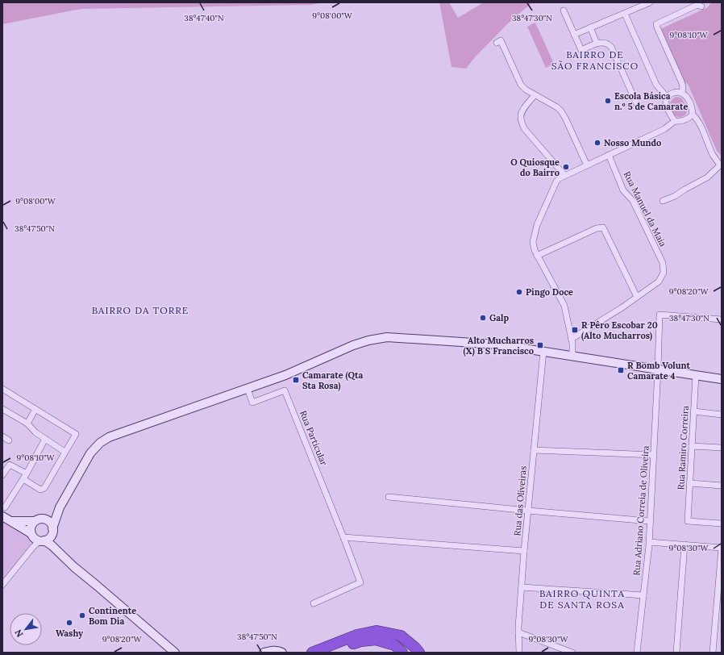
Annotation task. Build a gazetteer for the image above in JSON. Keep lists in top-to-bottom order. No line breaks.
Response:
{"streets":{"street":["Rua Manuel da Maia","Rua Particular","Rua Ramiro Correira","Rua das Oliveiras","Rua Adriano Correia de Oliveira"]},"districts":["BAIRRO DE SÃO FRANCISCO","BAIRRO DA TORRE","BAIRRO QUINTA DE SANTA ROSA"],"places":{"other":["Escola Básica n.º 5 de Camarate","Nosso Mundo","O Quiosque do Bairro","Pingo Doce","Galp","Continente Bom Dia","Washy"],"transit":["R Pêro Escobar 20 (Alto Mucharros)","Alto Mucharros (X) B S Francisco","R Bomb Volunt Camarate 4","Camarate (Qta Sta Rosa)"]},"north":"bottom left","coordinates":["9°08'00\"W","38°47'40\"N","38°47'30\"N","9°08'10\"W","38°47'50\"N","9°08'20\"W","9°08'30\"W"]}
